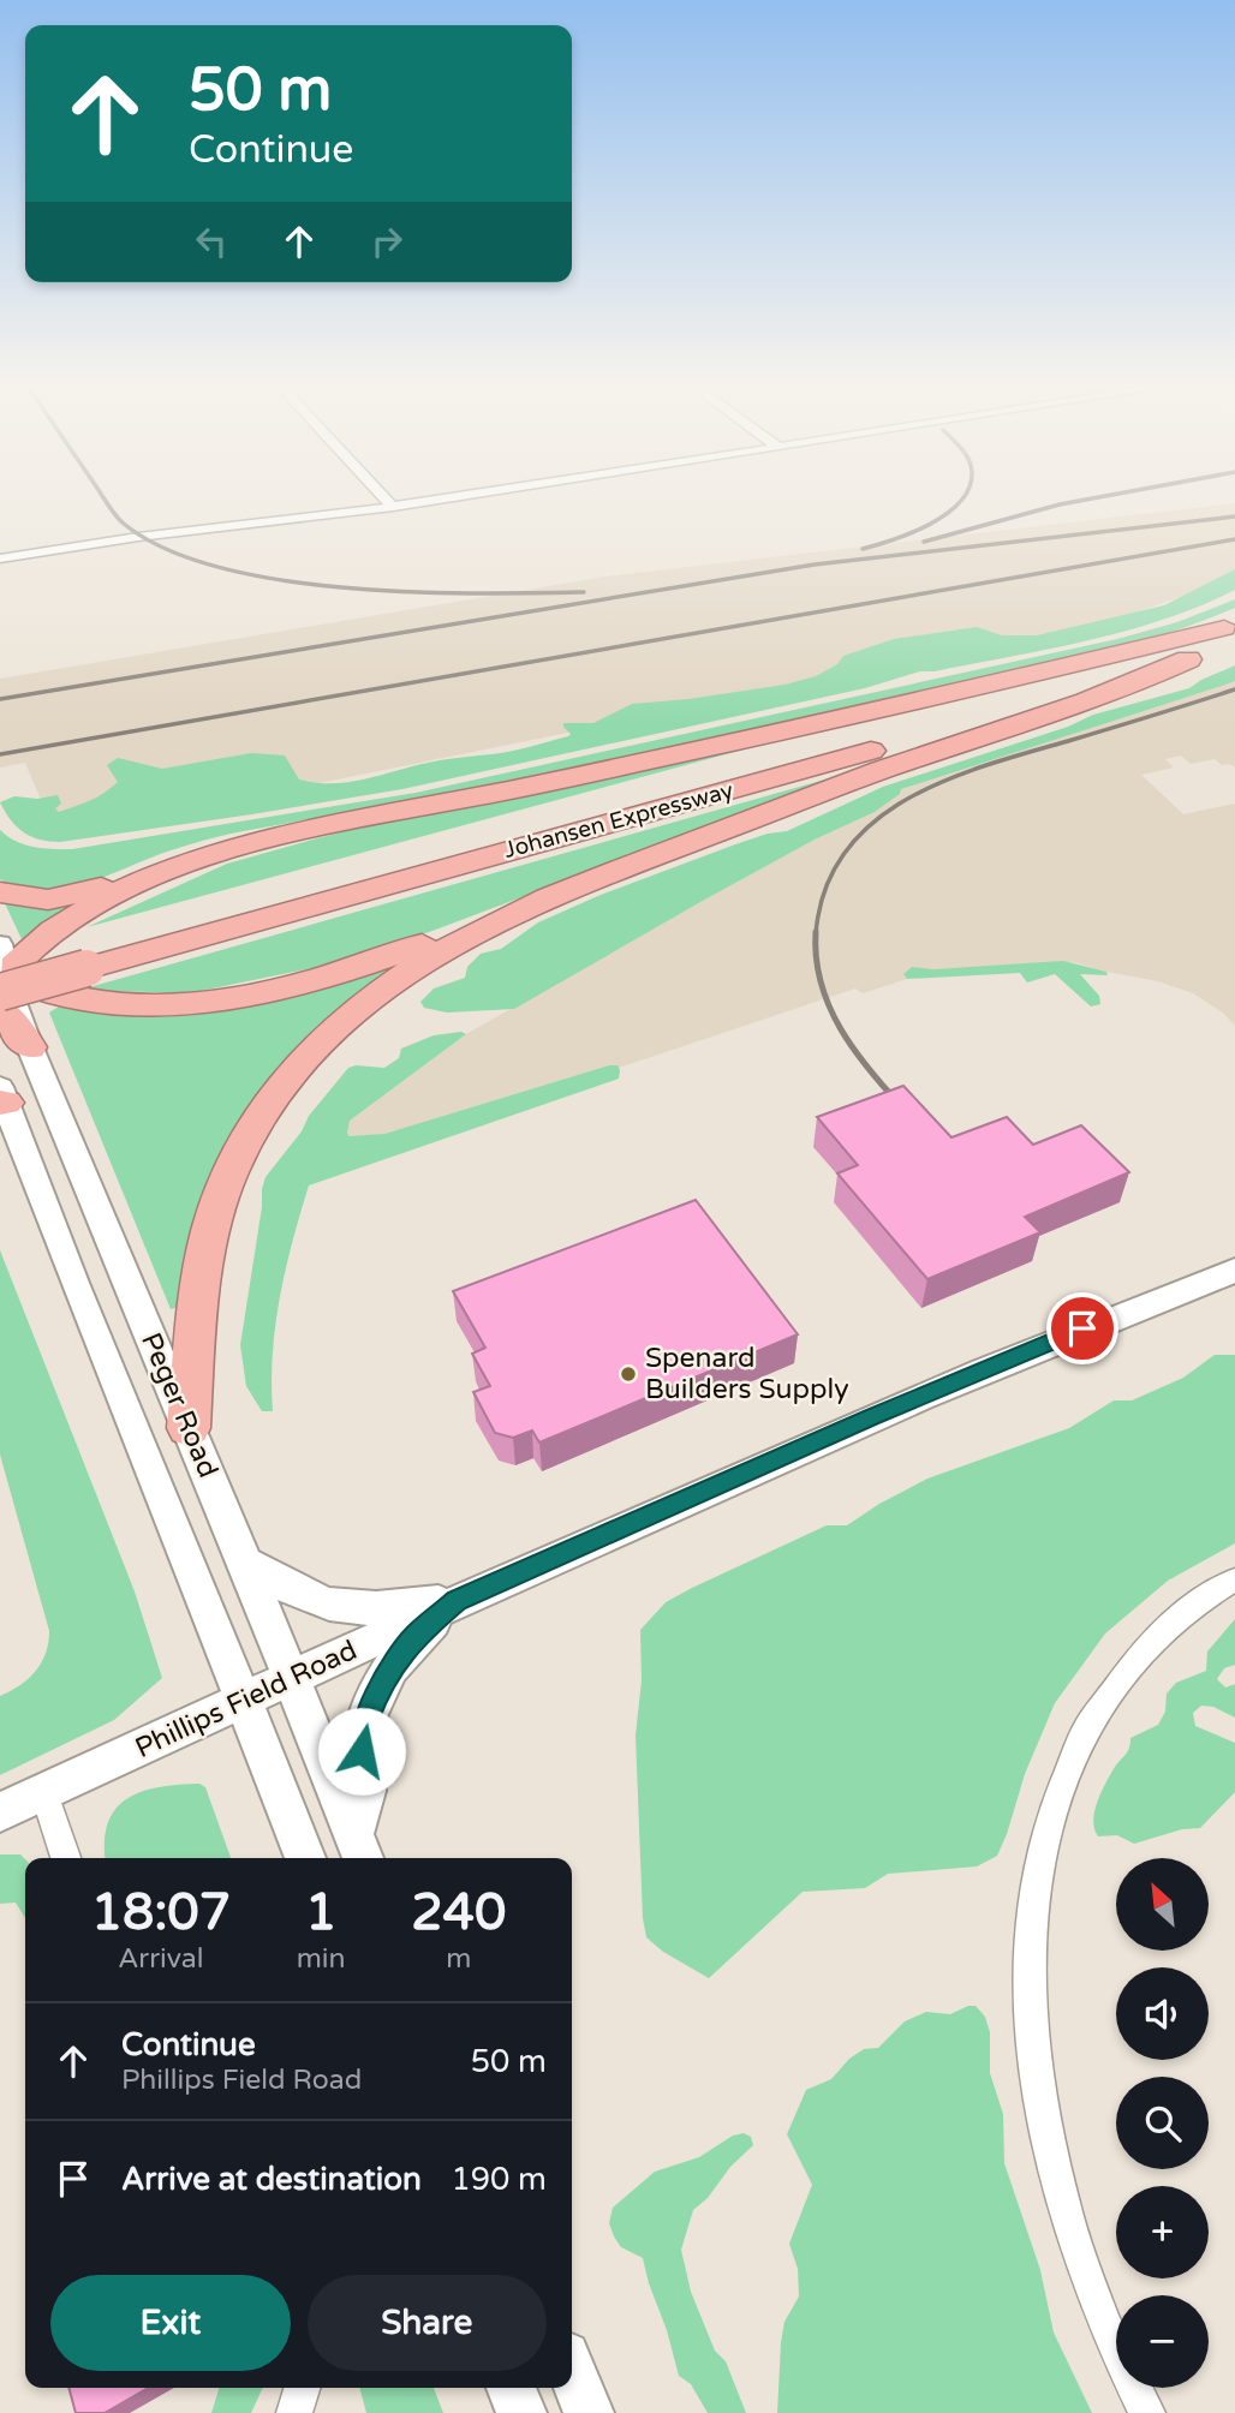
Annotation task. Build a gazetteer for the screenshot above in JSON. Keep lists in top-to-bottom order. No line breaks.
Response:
{"streets":{"highway":["Johansen Expressway"],"main road":["Peger Road","Phillips Field Road"]},"crossings":[["Peger Road","Phillips Field Road"]],"places":["Spenard Builders Supply"],"north":"top left","page":{"turn":["50 m","Continue"],"map_buttons":["+","−"],"eta":["18:07","Arrival","1","min","240","m"],"list":[{"name":"Continue","note":"Phillips Field Road","value":"50 m"},{"name":"Arrive at destination","value":"190 m"}],"buttons":["Exit","Share"]}}
